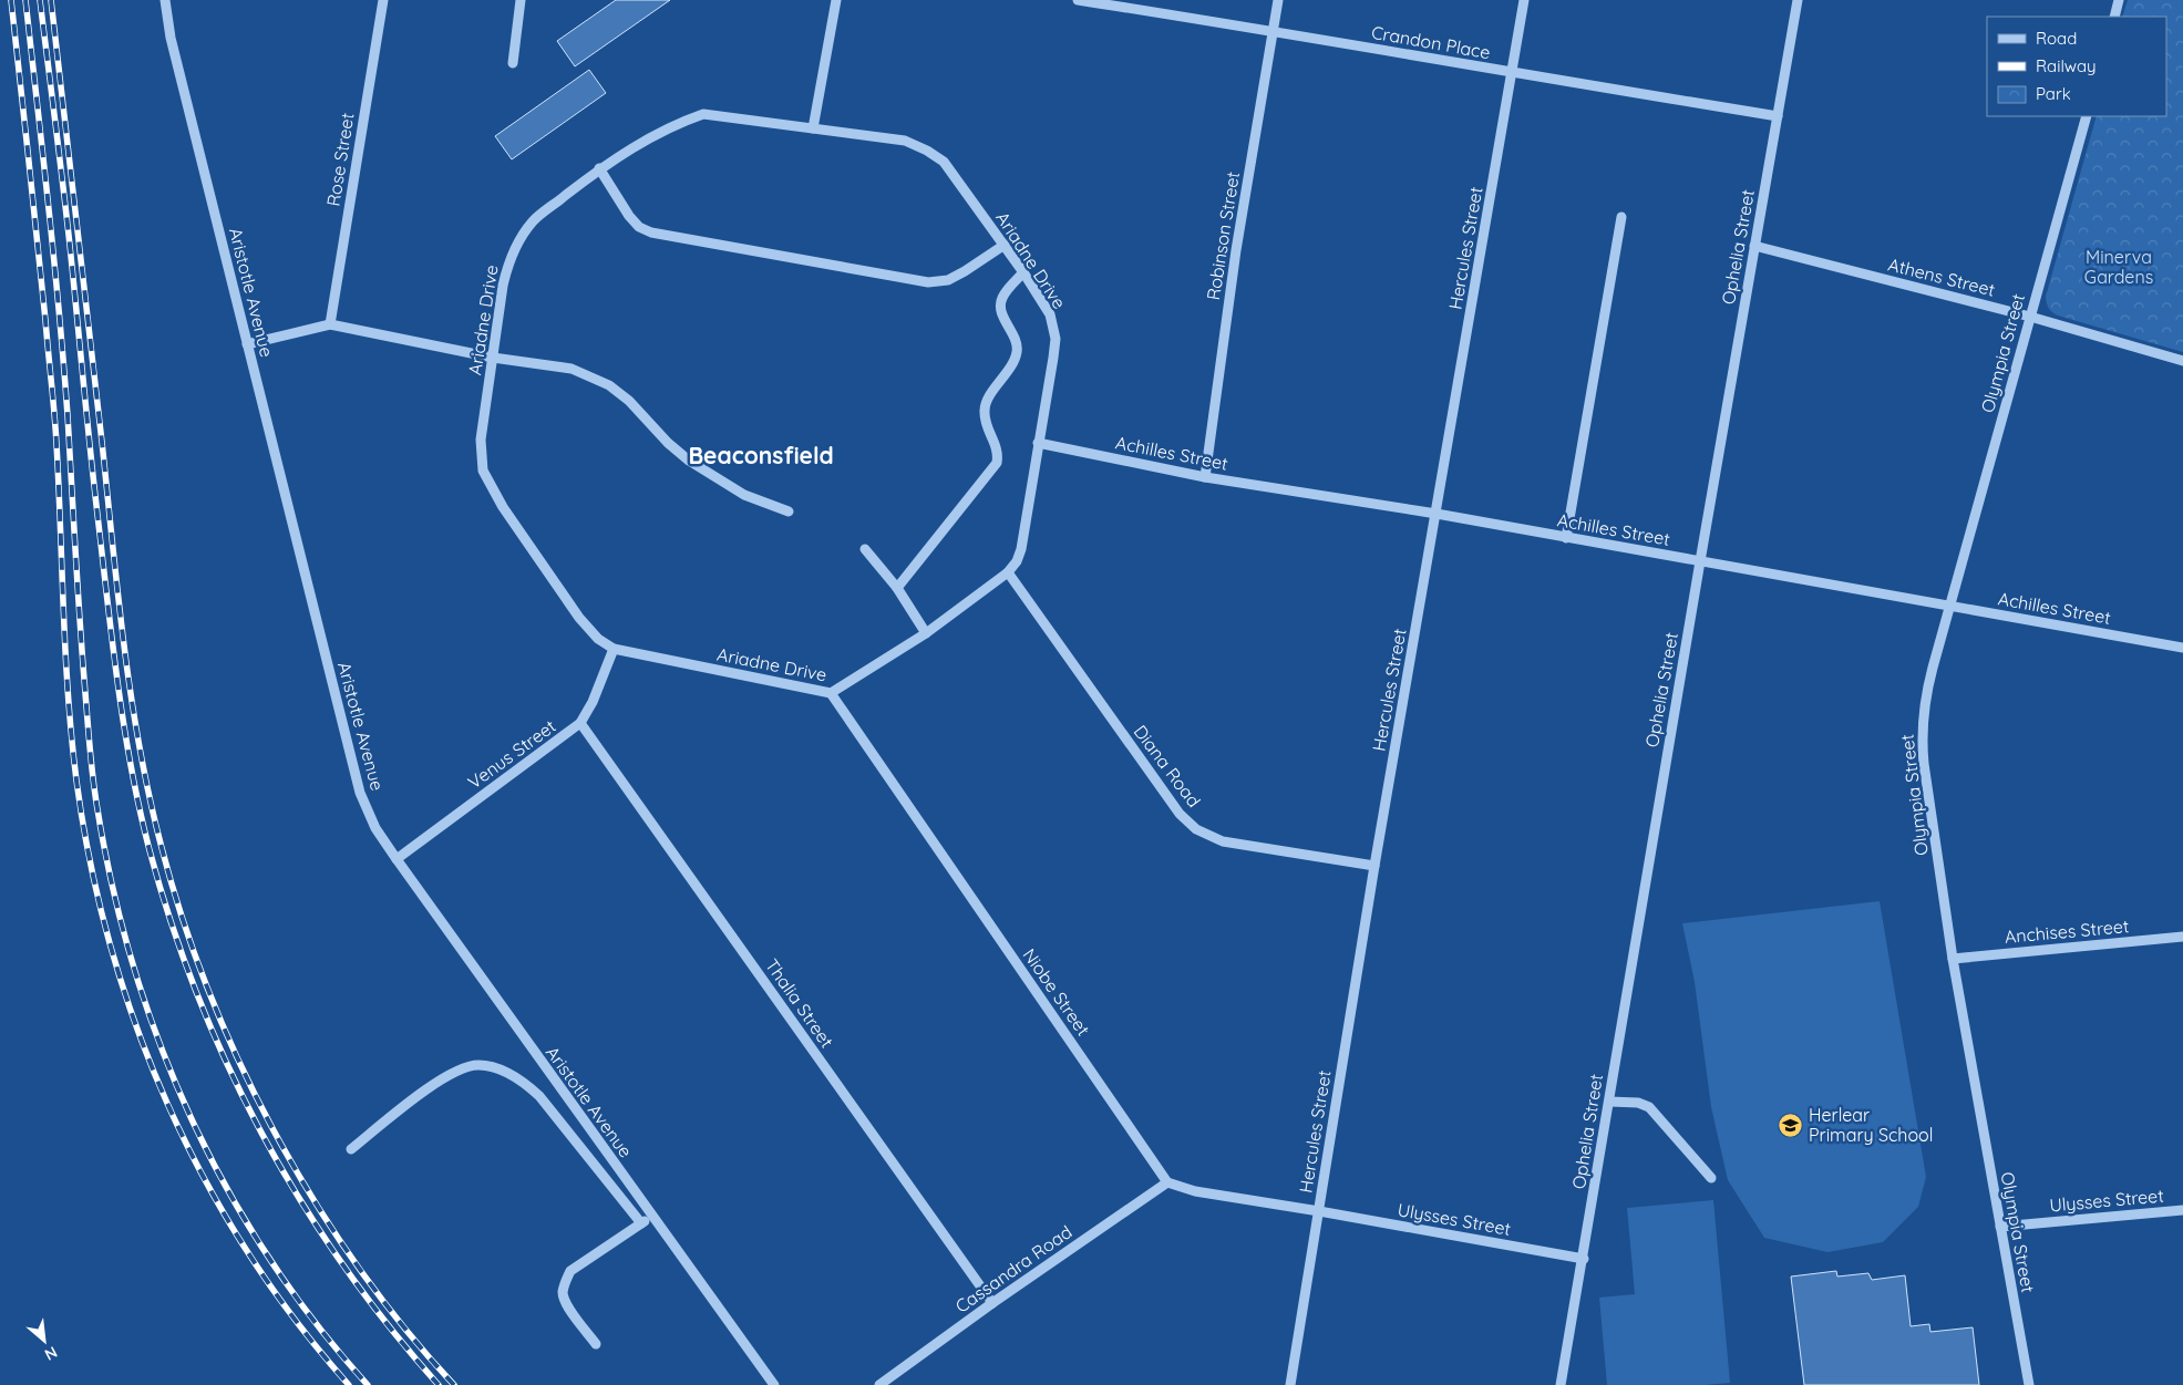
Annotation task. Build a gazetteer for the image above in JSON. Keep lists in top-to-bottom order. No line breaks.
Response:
{"streets":{"street":["Crandon Place","Rose Street","Robinson Street","Ophelia Street","Hercules Street","Ariadne Drive","Athens Street","Aristotle Avenue","Olympia Street","Achilles Street","Venus Street","Diana Road","Anchises Street","Niobe Street","Thalia Street","Ulysses Street","Cassandra Road"]},"crossings":[["Crandon Place","Robinson Street"],["Crandon Place","Ophelia Street"],["Crandon Place","Hercules Street"],["Robinson Street","Achilles Street"],["Ophelia Street","Athens Street"],["Ophelia Street","Achilles Street"],["Ophelia Street","Ulysses Street"],["Hercules Street","Achilles Street"],["Hercules Street","Diana Road"],["Hercules Street","Ulysses Street"],["Ariadne Drive","Achilles Street"],["Ariadne Drive","Venus Street"],["Ariadne Drive","Diana Road"],["Ariadne Drive","Niobe Street"],["Athens Street","Olympia Street"],["Aristotle Avenue","Venus Street"],["Olympia Street","Achilles Street"],["Olympia Street","Anchises Street"],["Olympia Street","Ulysses Street"],["Venus Street","Thalia Street"],["Niobe Street","Cassandra Road"],["Thalia Street","Cassandra Road"]],"districts":["Beaconsfield"],"parks":["Minerva Gardens"],"places":{"school or university":["Herlear Primary School"]},"legend":["Road","Railway","Park"],"north":"bottom right"}
